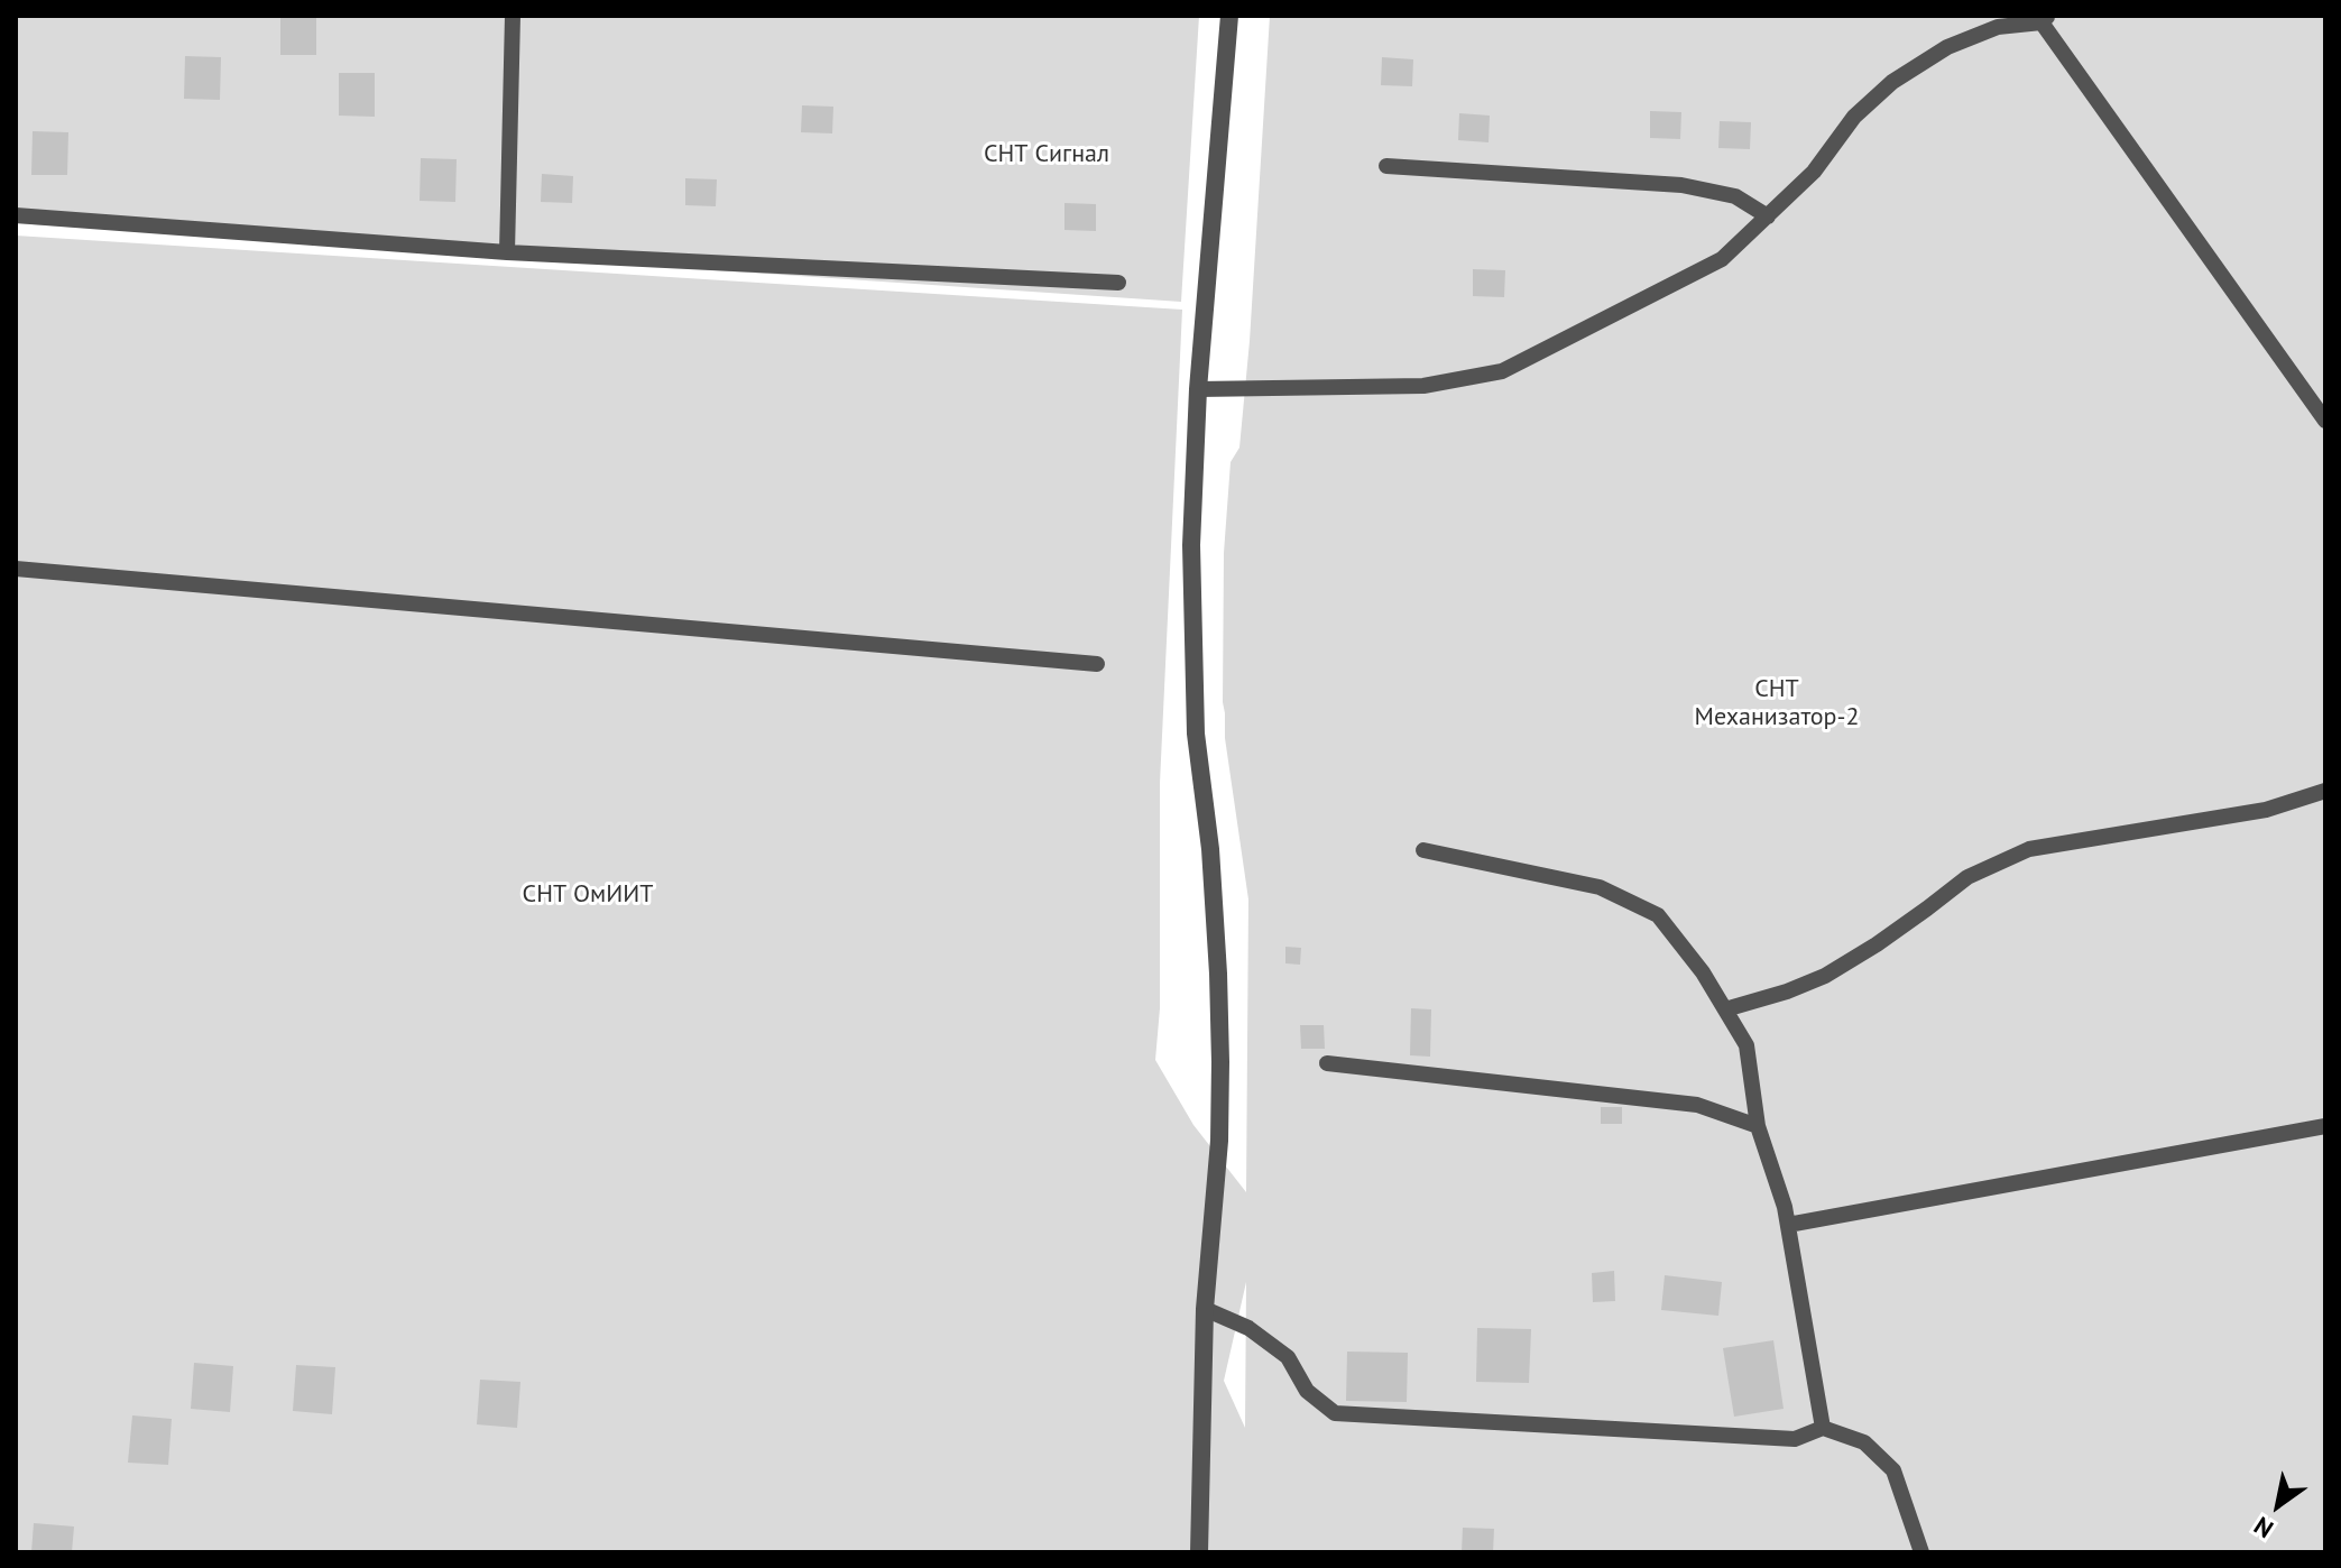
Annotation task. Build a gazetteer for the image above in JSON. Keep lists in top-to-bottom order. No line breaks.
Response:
{"parks":["СНТ Сигнал","СНТ Механизатор-2","СНТ ОмИИТ"],"north":"bottom left"}
